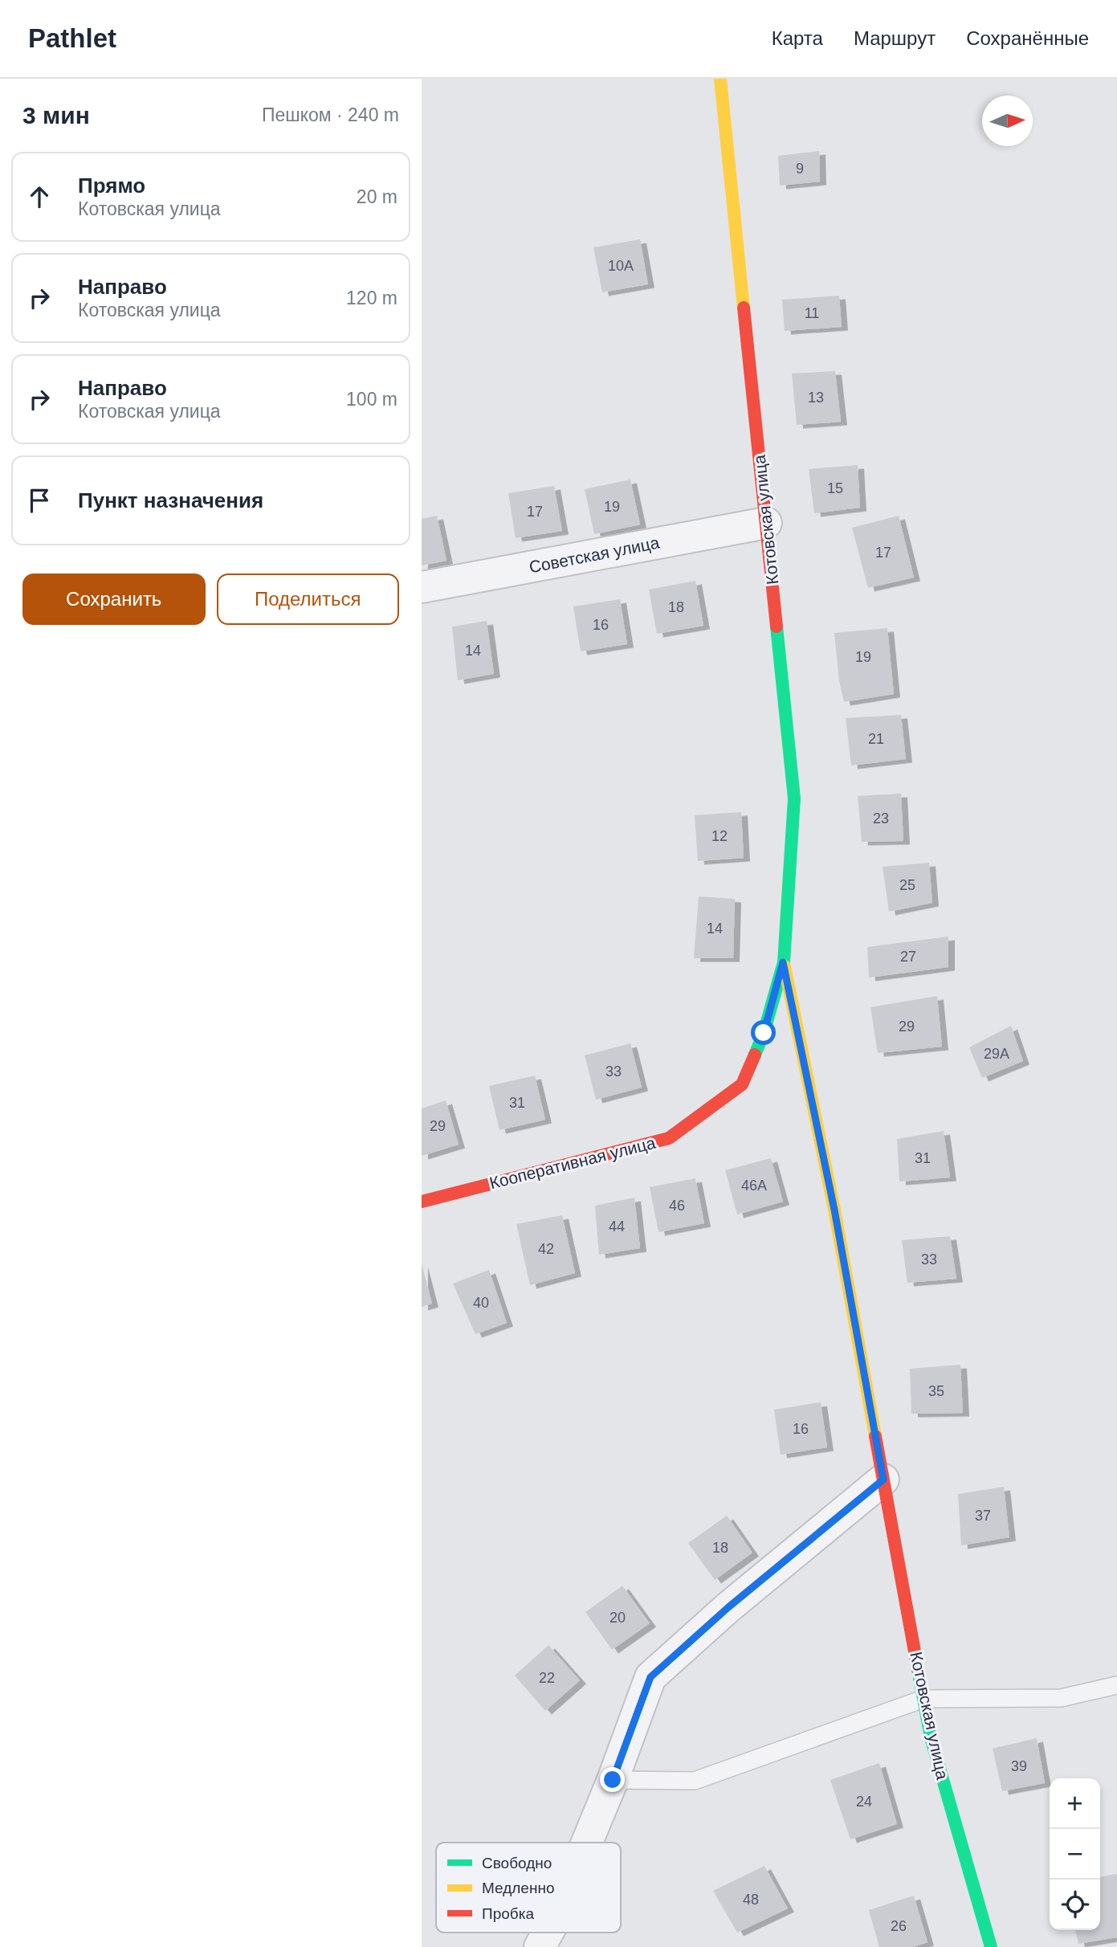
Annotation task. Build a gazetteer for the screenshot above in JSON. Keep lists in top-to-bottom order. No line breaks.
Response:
{"streets":{"street":["Котовская улица","Советская улица","Кооперативная улица"]},"crossings":[["Котовская улица","Советская улица"],["Котовская улица","Кооперативная улица"]],"house_numbers":["9","10А","11","13","15","19","17","17","18","16","14","19","21","23","12","25","14","27","29","29А","33","31","29","31","46А","46","44","42","33","40","35","16","37","18","20","22","39","24","48","26"],"legend":["Свободно","Медленно","Пробка"],"north":"right","page":{"header":"Pathlet","nav":["Карта","Маршрут","Сохранённые"],"heading":["3 мин","Пешком · 240 m"],"list":[["Прямо","Котовская улица","20 m"],["Направо","Котовская улица","120 m"],["Направо","Котовская улица","100 m"],"Пункт назначения"],"buttons":["Сохранить","Поделиться"],"map_buttons":["+","−"]}}
